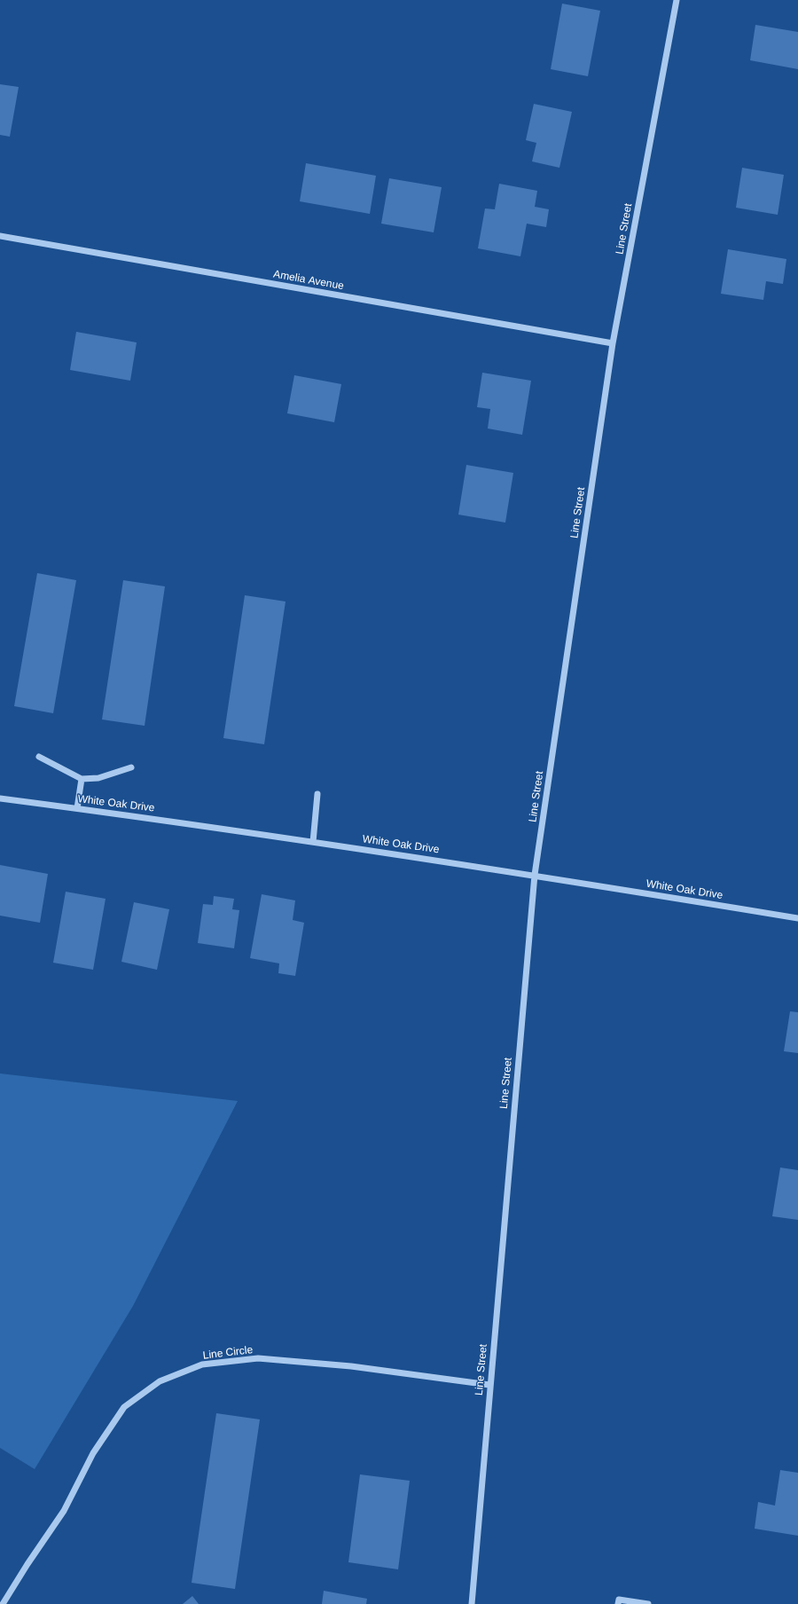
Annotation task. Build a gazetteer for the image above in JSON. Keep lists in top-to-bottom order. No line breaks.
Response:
{"streets":{"street":["Line Street","Amelia Avenue","White Oak Drive","Line Circle"]},"crossings":[["Line Street","Amelia Avenue"],["Line Street","White Oak Drive"],["Line Street","Line Circle"]]}
